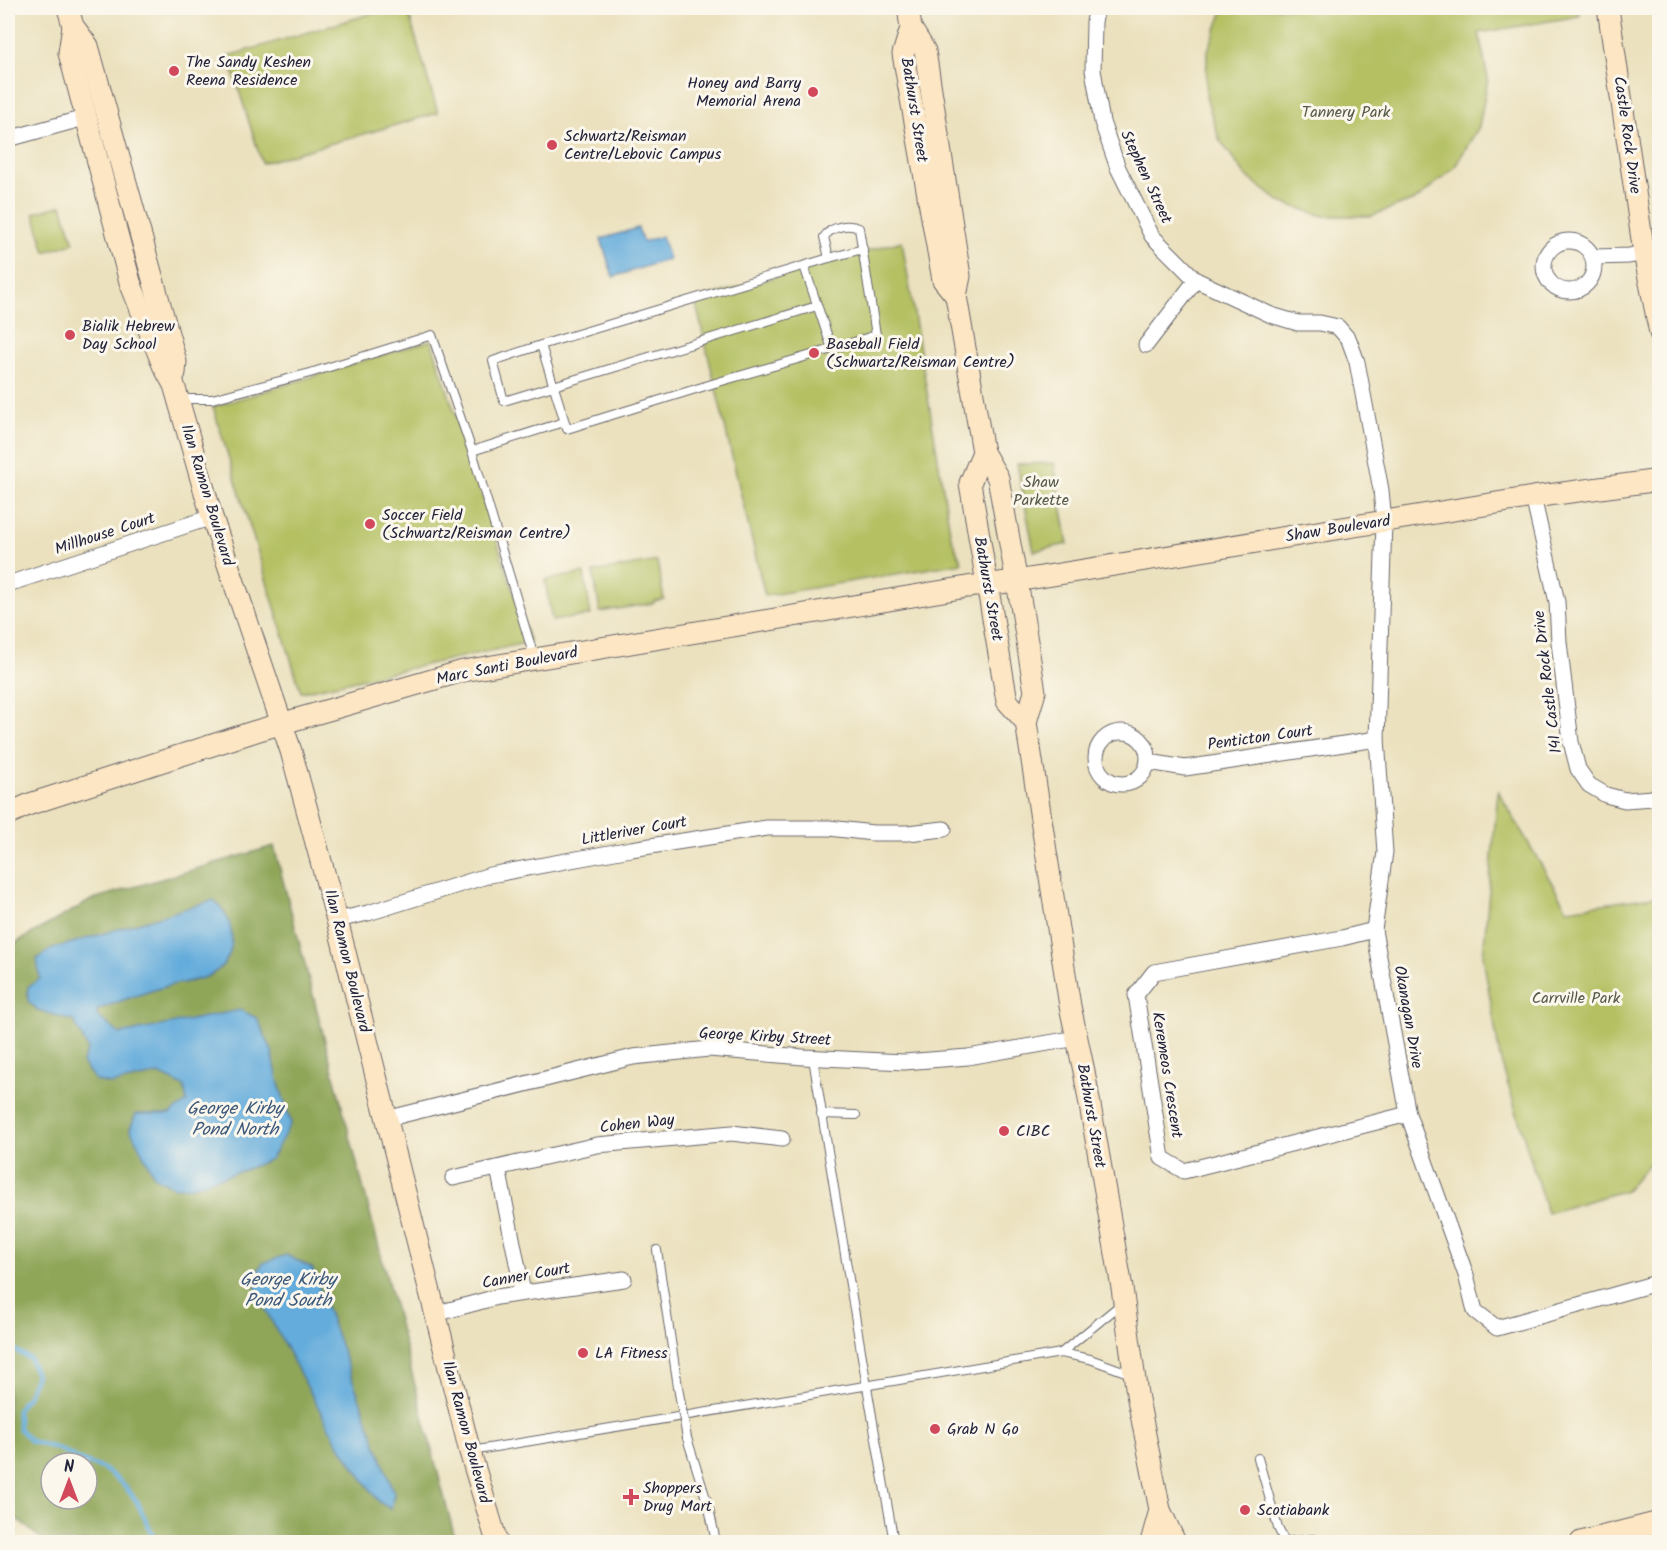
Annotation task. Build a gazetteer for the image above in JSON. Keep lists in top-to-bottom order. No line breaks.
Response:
{"streets":{"street":["Bathurst Street","Castle Rock Drive","Stephen Street","Ilan Ramon Boulevard","Shaw Boulevard","Millhouse Court","Marc Santi Boulevard","141 Castle Rock Drive","Penticton Court","Littleriver Court","Okanagan Drive","George Kirby Street","Keremeos Crescent","Cohen Way","Canner Court"]},"crossings":[["Bathurst Street","Shaw Boulevard"],["Bathurst Street","Marc Santi Boulevard"],["Bathurst Street","George Kirby Street"],["Stephen Street","Shaw Boulevard"],["Stephen Street","Okanagan Drive"],["Ilan Ramon Boulevard","Millhouse Court"],["Ilan Ramon Boulevard","Marc Santi Boulevard"],["Ilan Ramon Boulevard","Littleriver Court"],["Ilan Ramon Boulevard","George Kirby Street"],["Ilan Ramon Boulevard","Canner Court"],["Shaw Boulevard","Marc Santi Boulevard"],["Shaw Boulevard","141 Castle Rock Drive"],["Shaw Boulevard","Okanagan Drive"],["Penticton Court","Okanagan Drive"],["Okanagan Drive","Keremeos Crescent"]],"water":["George Kirby Pond North","George Kirby Pond South"],"parks":["Tannery Park","Shaw Parkette","Carrville Park"],"places":{"other":["The Sandy Keshen Reena Residence","Honey and Barry Memorial Arena","Schwartz/Reisman Centre/Lebovic Campus","Bialik Hebrew Day School","Baseball Field (Schwartz/Reisman Centre)","Soccer Field (Schwartz/Reisman Centre)","CIBC","LA Fitness","Grab N Go","Scotiabank"],"health":["Shoppers Drug Mart"]},"north":"top"}
